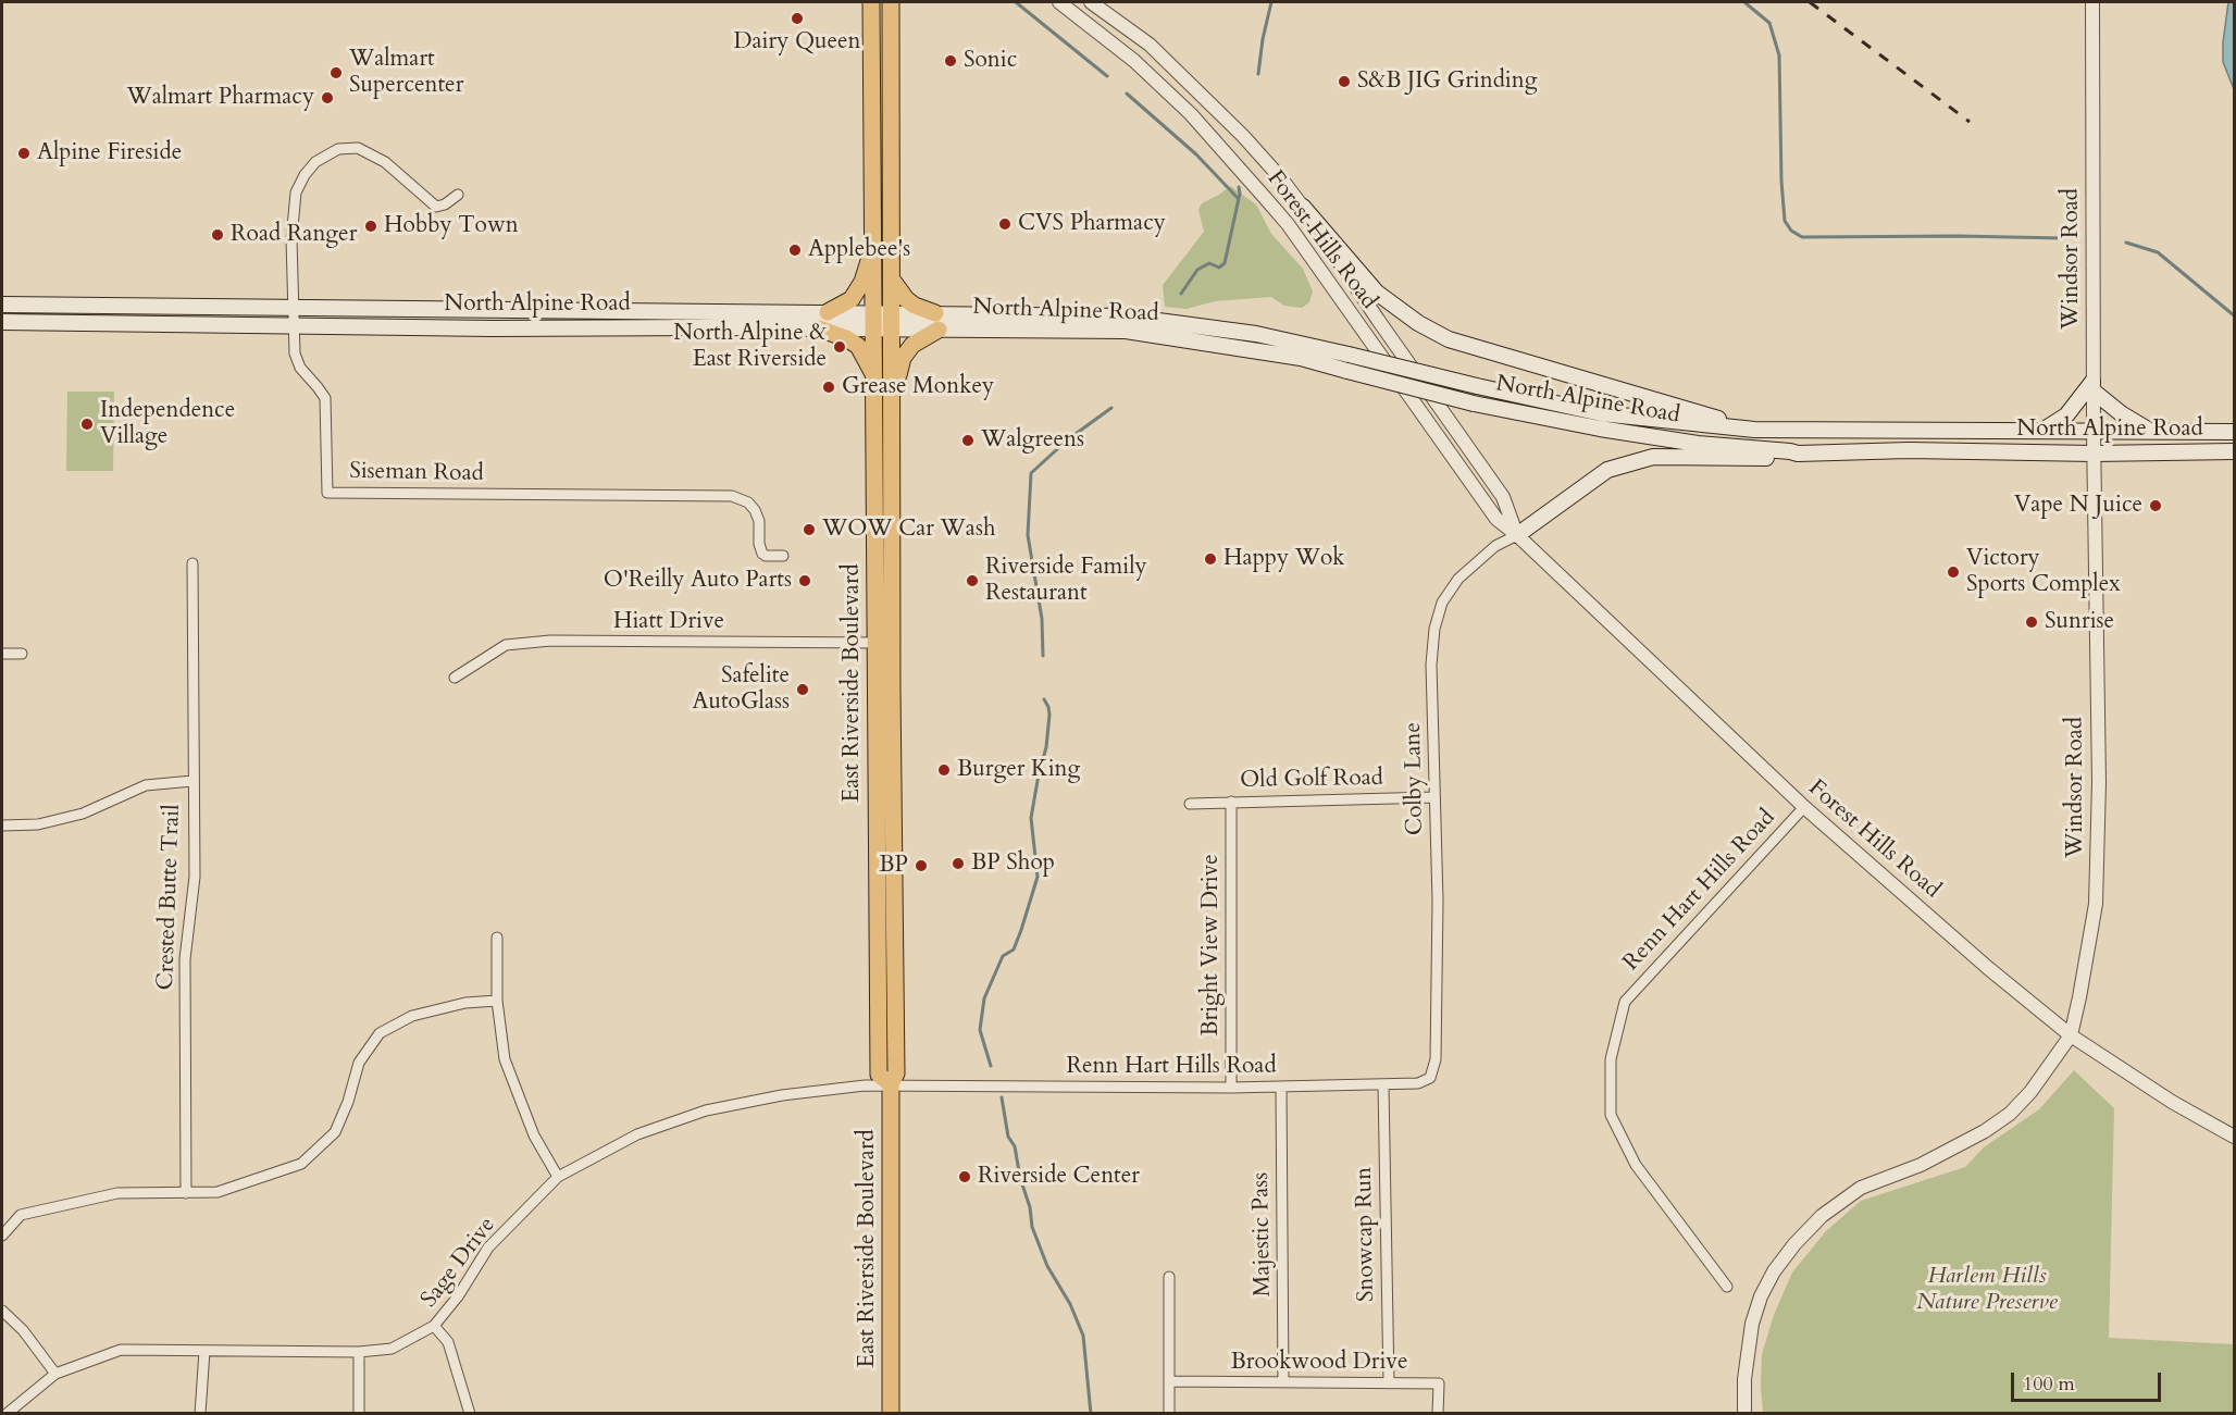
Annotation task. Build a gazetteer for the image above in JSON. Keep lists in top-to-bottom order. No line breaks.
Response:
{"streets":{"main road":["North Alpine Road","East Riverside Boulevard"],"street":["Forest Hills Road","Windsor Road","Siseman Road","Hiatt Drive","Colby Lane","Old Golf Road","Renn Hart Hills Road","Crested Butte Trail","Bright View Drive","Majestic Pass","Snowcap Run","Sage Drive","Brookwood Drive"]},"crossings":[["Forest Hills Road","Windsor Road"],["Forest Hills Road","Colby Lane"],["Forest Hills Road","Renn Hart Hills Road"],["Windsor Road","North Alpine Road"],["North Alpine Road","Siseman Road"],["North Alpine Road","East Riverside Boulevard"],["Hiatt Drive","East Riverside Boulevard"],["East Riverside Boulevard","Renn Hart Hills Road"],["East Riverside Boulevard","Sage Drive"],["Colby Lane","Old Golf Road"],["Colby Lane","Renn Hart Hills Road"],["Old Golf Road","Bright View Drive"],["Renn Hart Hills Road","Bright View Drive"],["Renn Hart Hills Road","Majestic Pass"],["Renn Hart Hills Road","Snowcap Run"],["Renn Hart Hills Road","Sage Drive"],["Majestic Pass","Brookwood Drive"],["Snowcap Run","Brookwood Drive"]],"parks":["Harlem Hills Nature Preserve"],"places":["Dairy Queen","Sonic","Walmart Supercenter","S&B JIG Grinding","Walmart Pharmacy","Alpine Fireside","CVS Pharmacy","Hobby Town","Road Ranger","Applebee's","North Alpine & East Riverside","Grease Monkey","Independence Village","Walgreens","Vape N Juice","WOW Car Wash","Happy Wok","Victory Sports Complex","O'Reilly Auto Parts","Riverside Family Restaurant","Sunrise","Safelite AutoGlass","Burger King","BP Shop","BP","Riverside Center"],"scale_bar":"100 m"}
